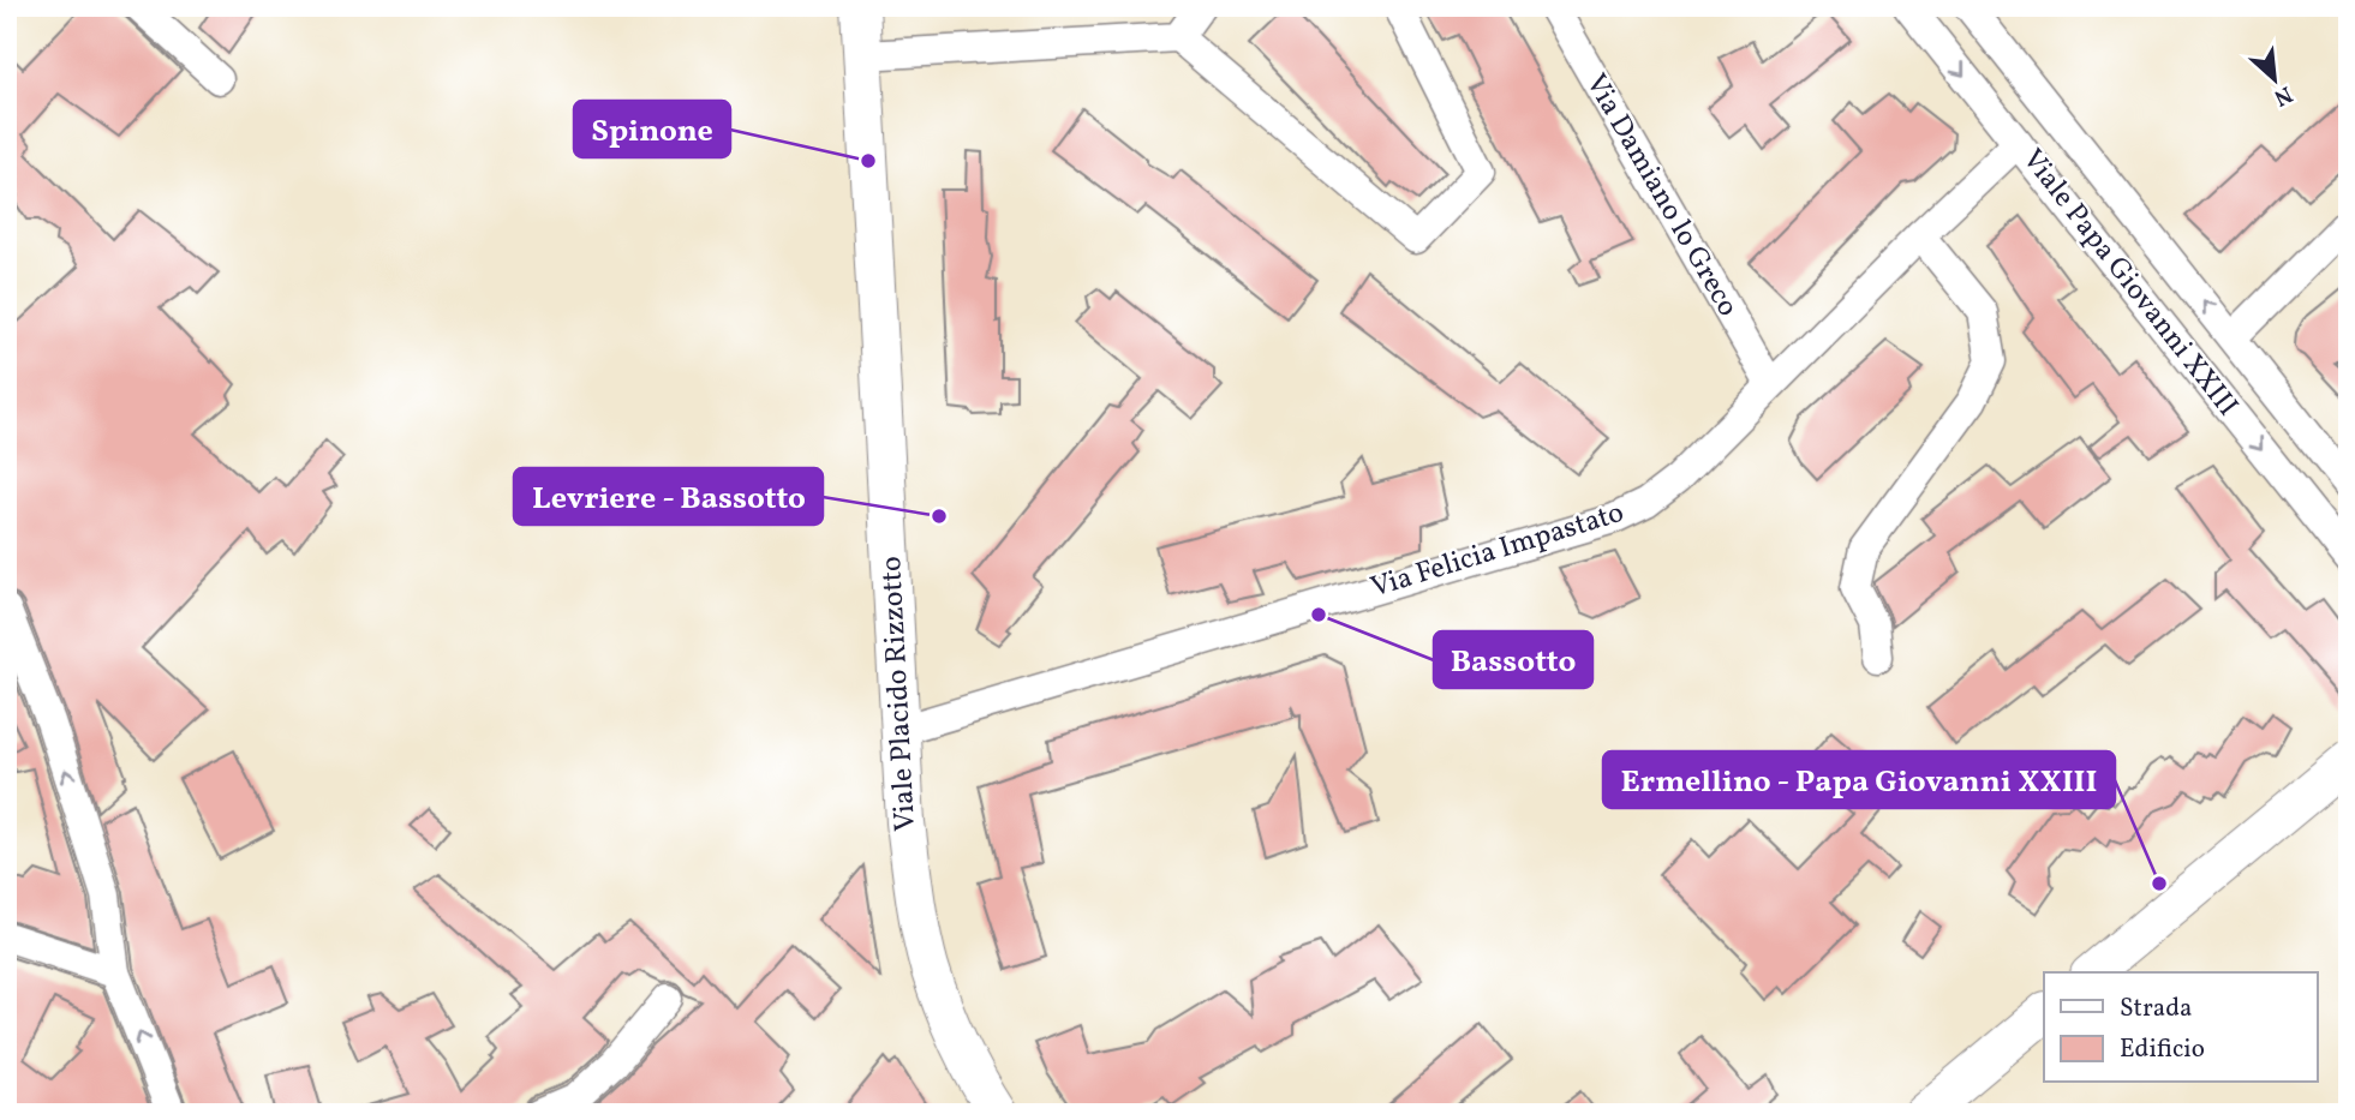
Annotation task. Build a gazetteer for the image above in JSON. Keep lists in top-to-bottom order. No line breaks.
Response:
{"streets":{"street":["Via Damiano lo Greco","Viale Papa Giovanni XXIII","Via Felicia Impastato","Viale Placido Rizzotto"]},"crossings":[["Via Damiano lo Greco","Via Felicia Impastato"],["Viale Papa Giovanni XXIII","Via Felicia Impastato"],["Via Felicia Impastato","Viale Placido Rizzotto"]],"places":["Spinone","Levriere - Bassotto","Bassotto","Ermellino - Papa Giovanni XXIII"],"legend":["Strada","Edificio"],"north":"bottom right"}
